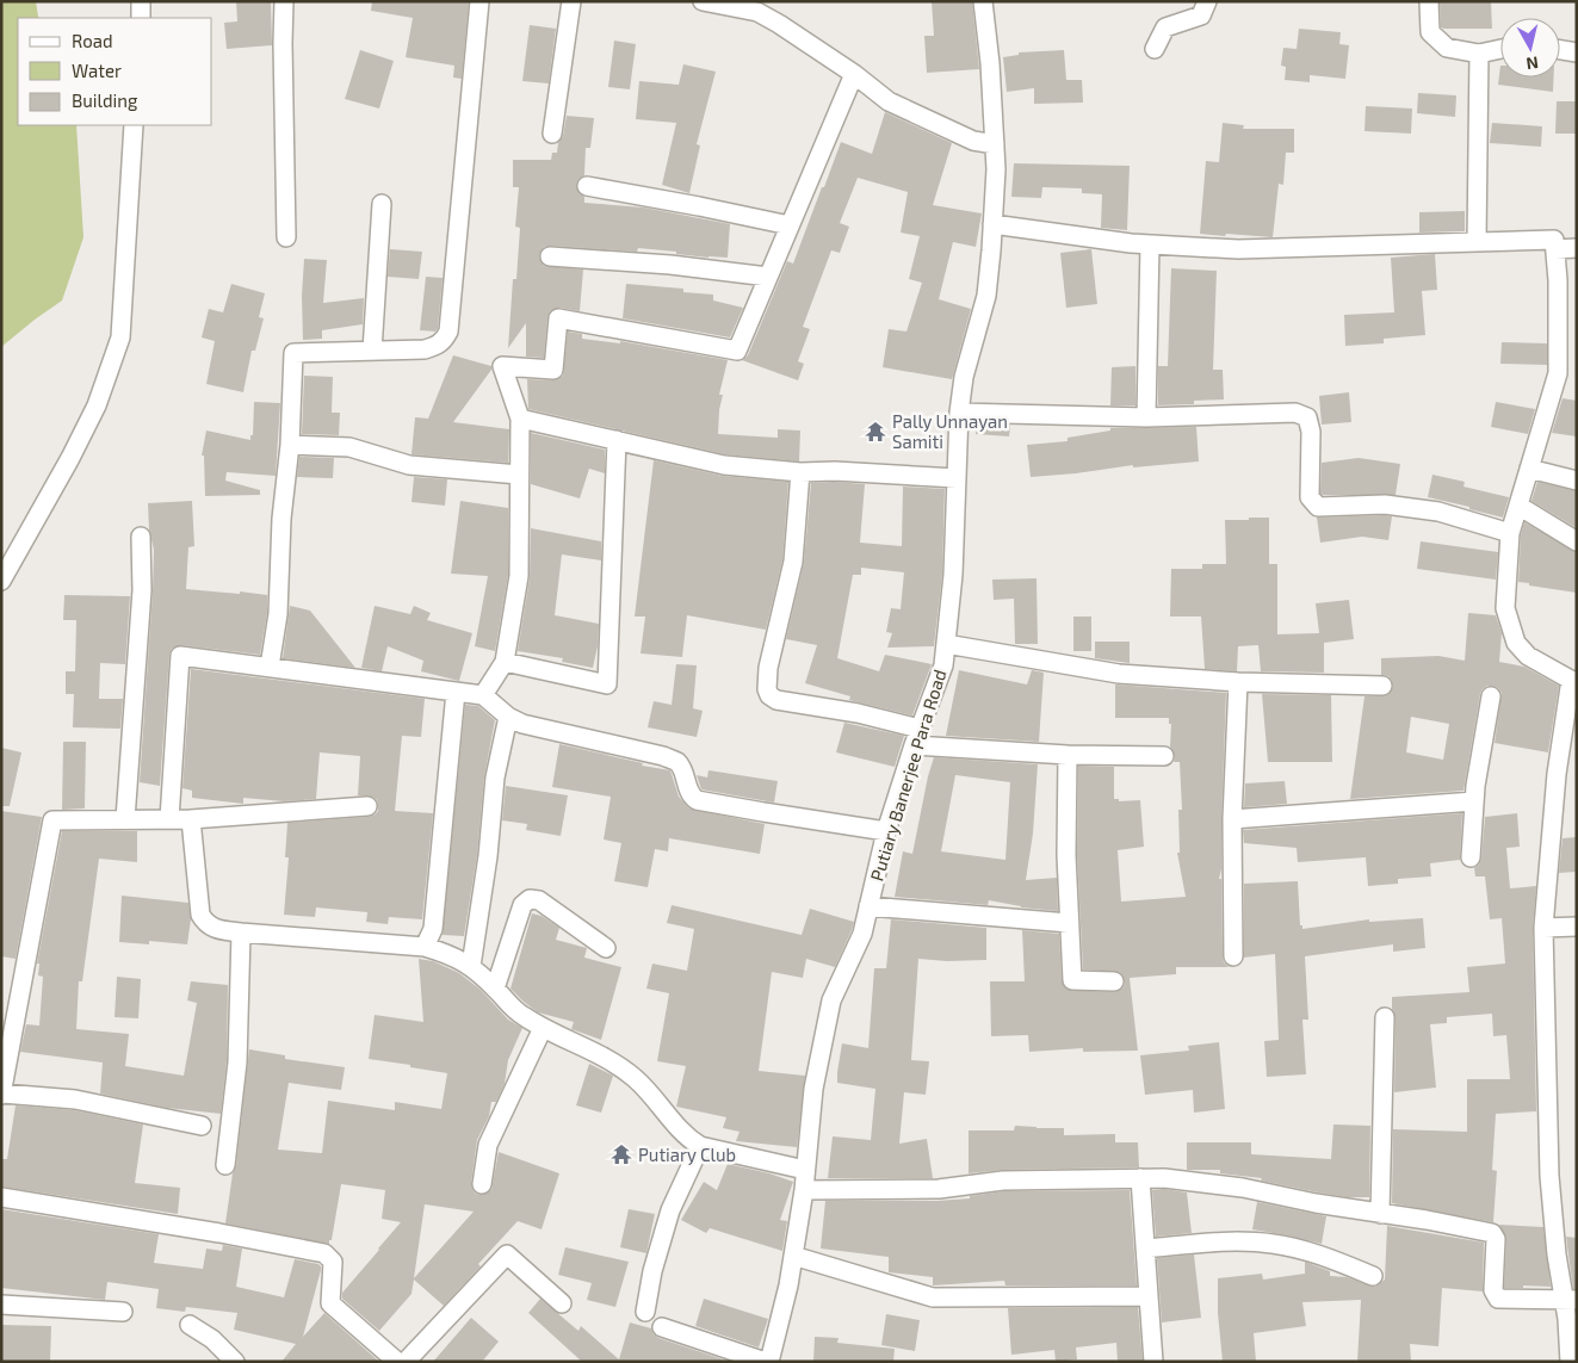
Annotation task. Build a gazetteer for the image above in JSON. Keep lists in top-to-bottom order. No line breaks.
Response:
{"streets":{"street":["Putiary Banerjee Para Road"]},"places":{"temple":["Pally Unnayan Samiti","Putiary Club"]},"legend":["Road","Water","Building"],"north":"bottom"}
